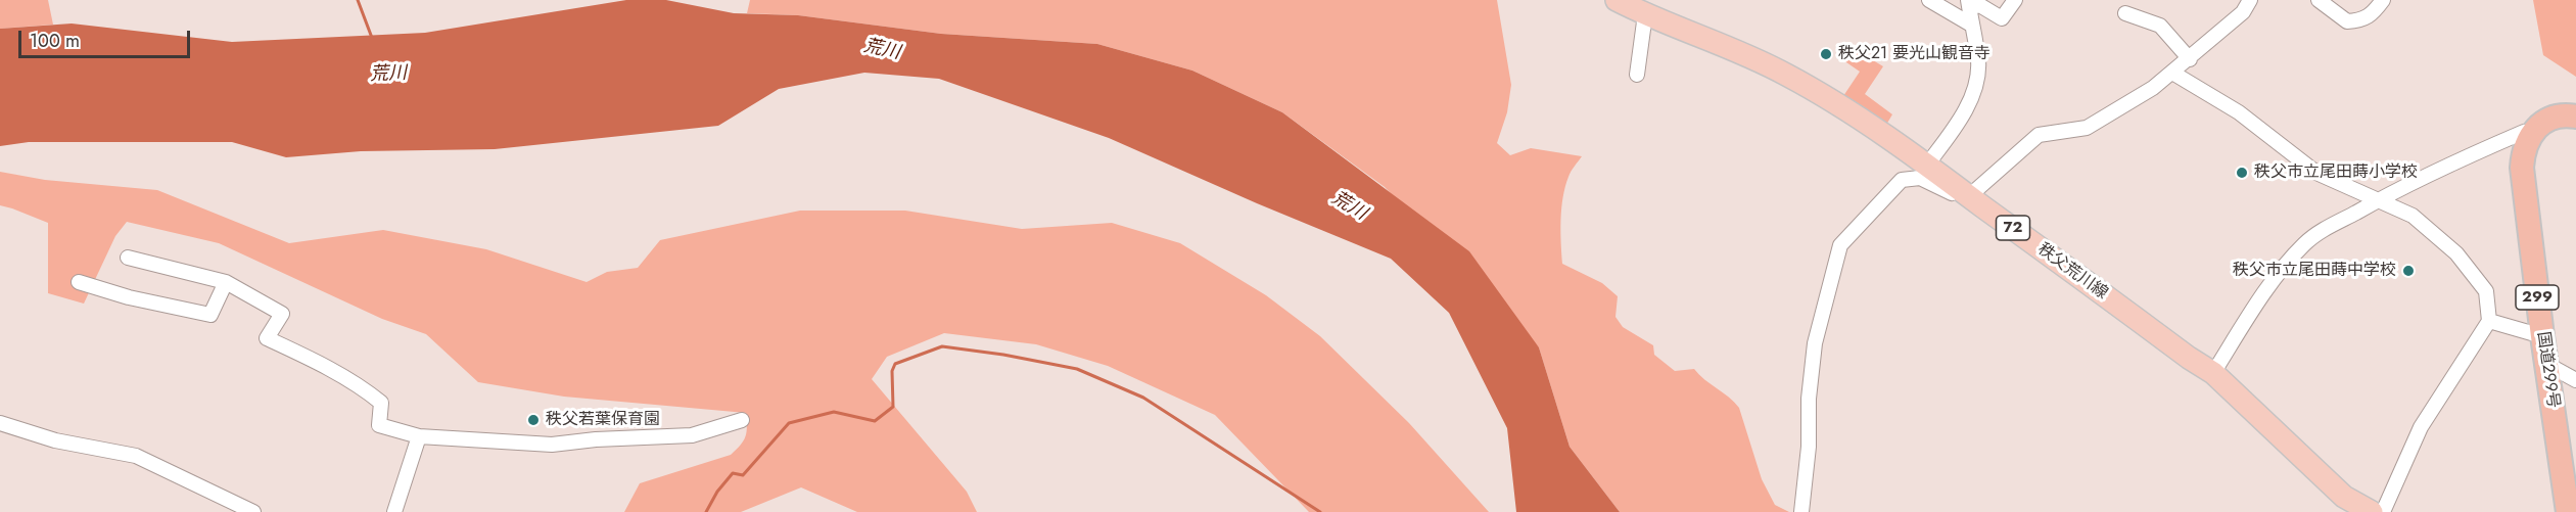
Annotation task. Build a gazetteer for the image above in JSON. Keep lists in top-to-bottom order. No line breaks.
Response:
{"streets":{"highway":["299","国道299号"],"main road":["72","秩父荒川線"]},"water":["荒川"],"places":["秩父21 要光山観音寺","秩父市立尾田蒔小学校","秩父市立尾田蒔中学校","秩父若葉保育園"],"scale_bar":"100 m"}
